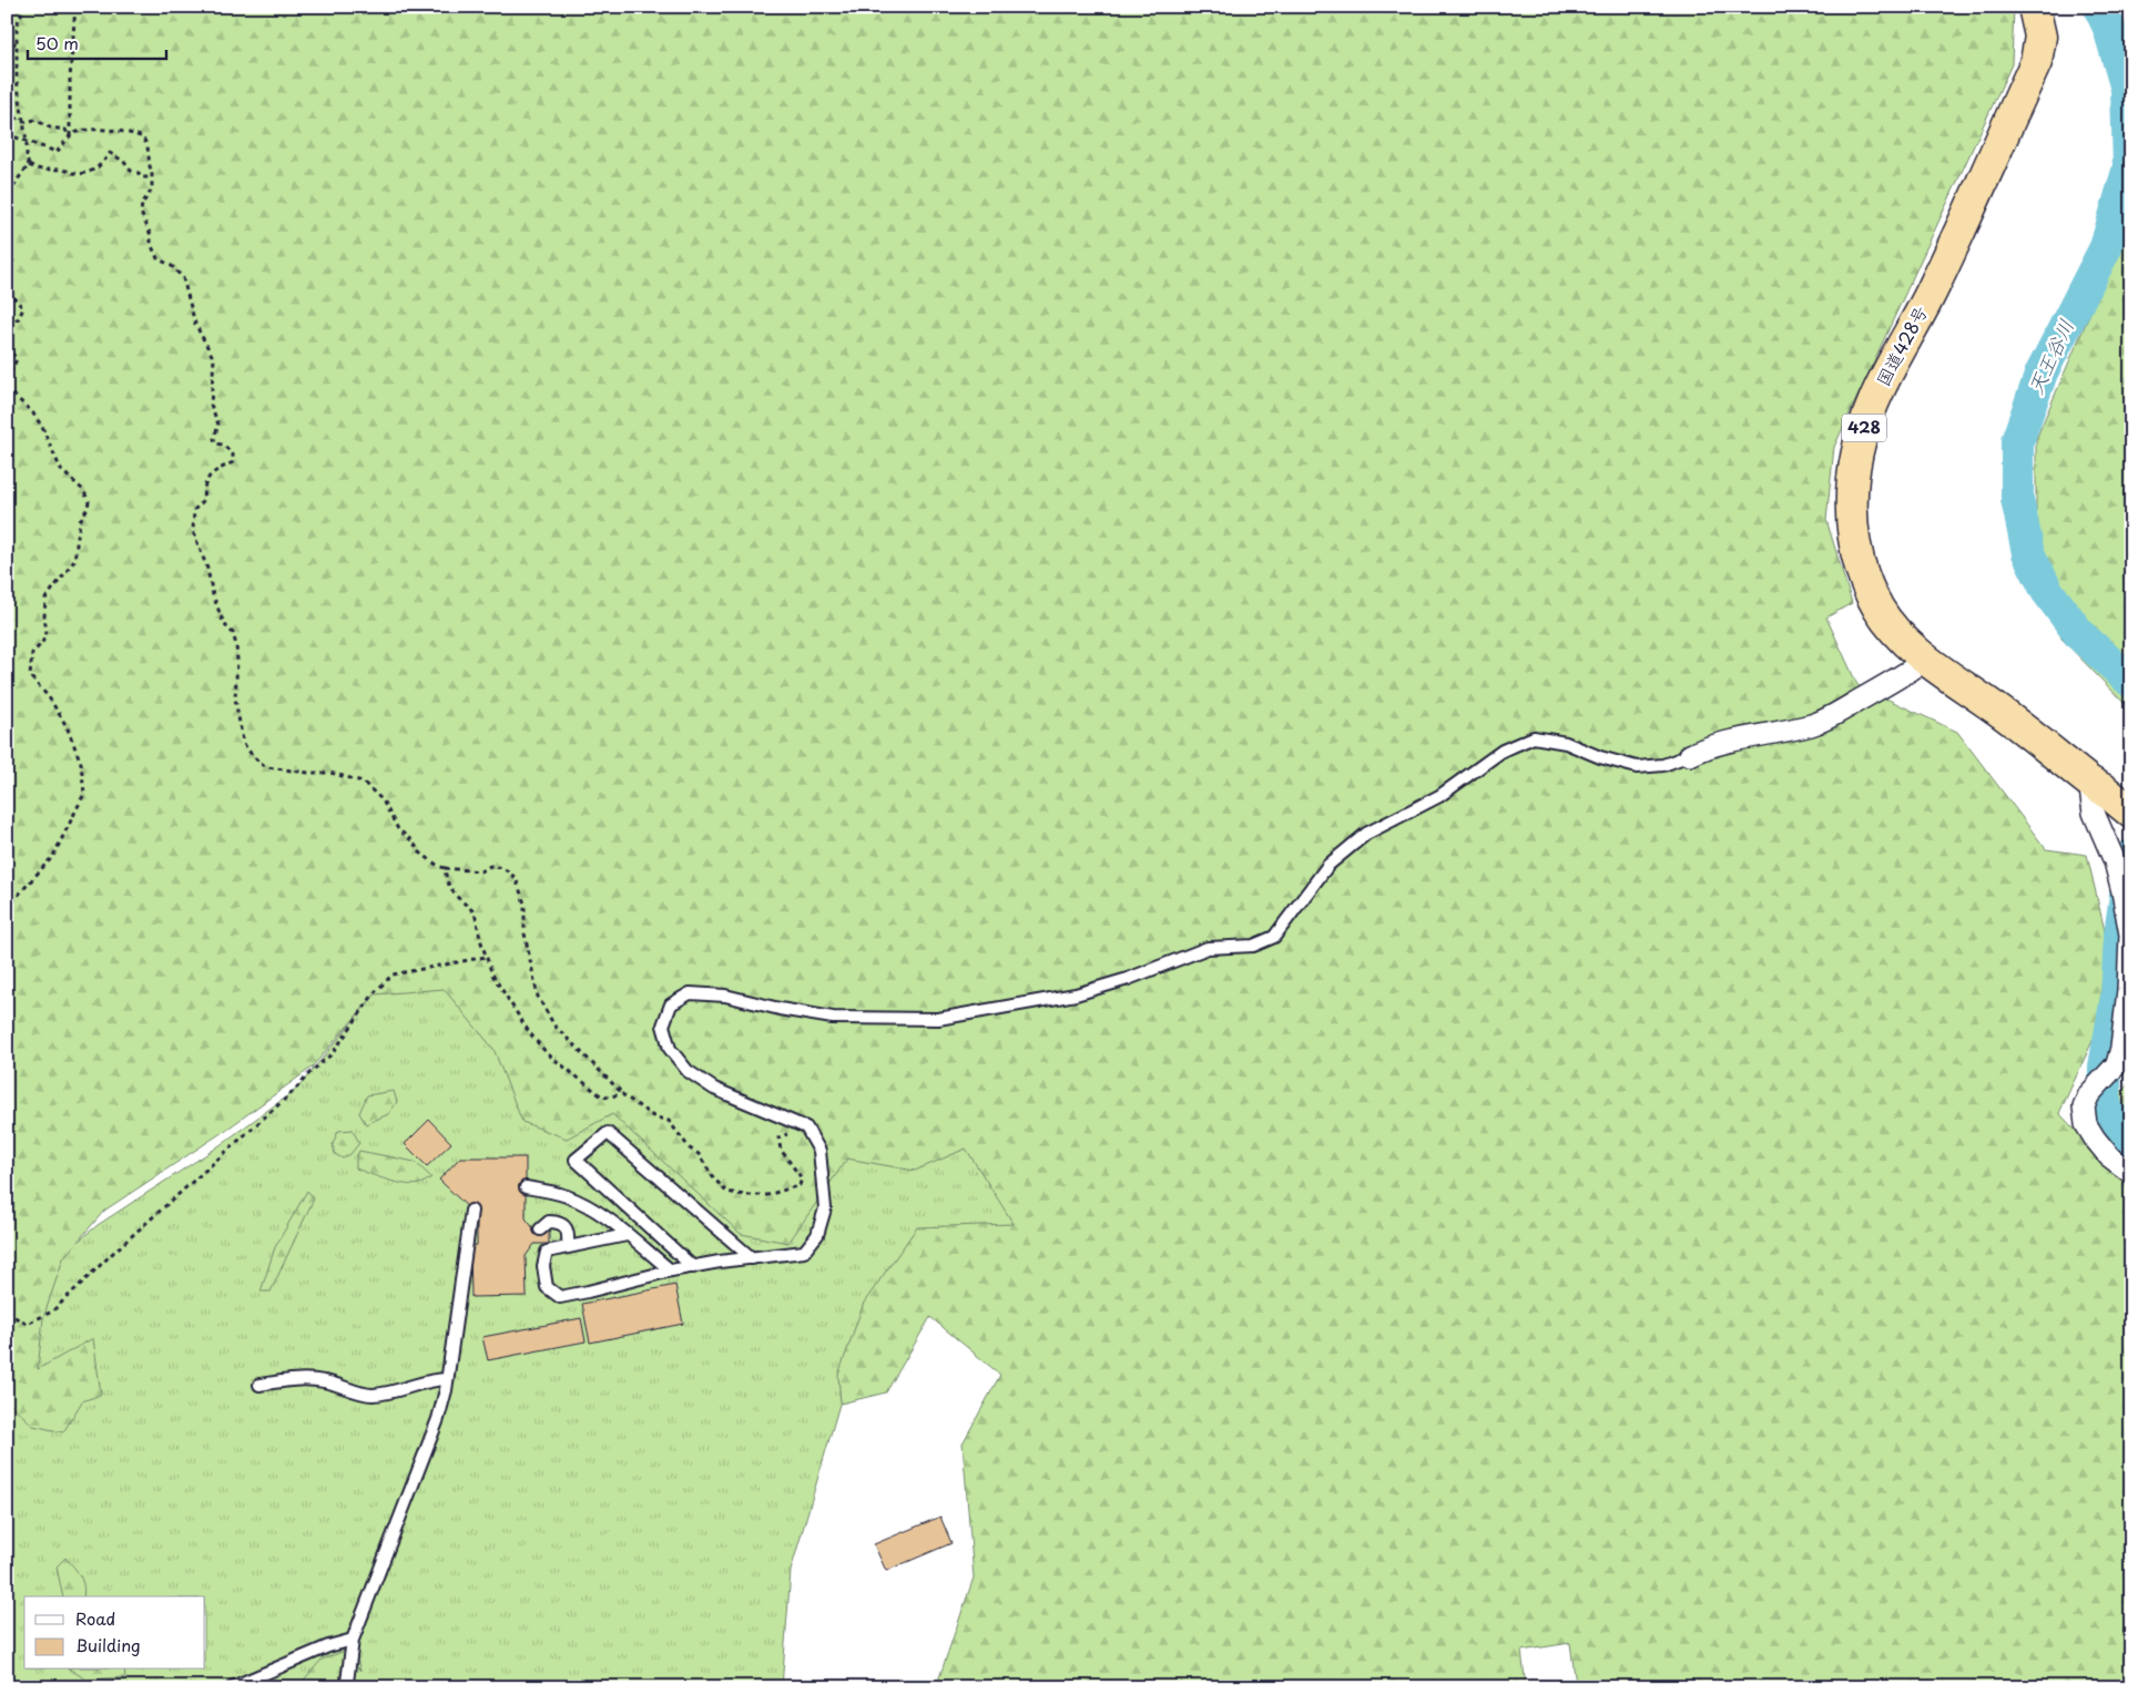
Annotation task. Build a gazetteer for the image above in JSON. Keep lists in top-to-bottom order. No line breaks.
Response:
{"streets":{"highway":["国道428号","428"]},"water":["天王谷川"],"legend":["Road","Building"],"scale_bar":"50 m"}
